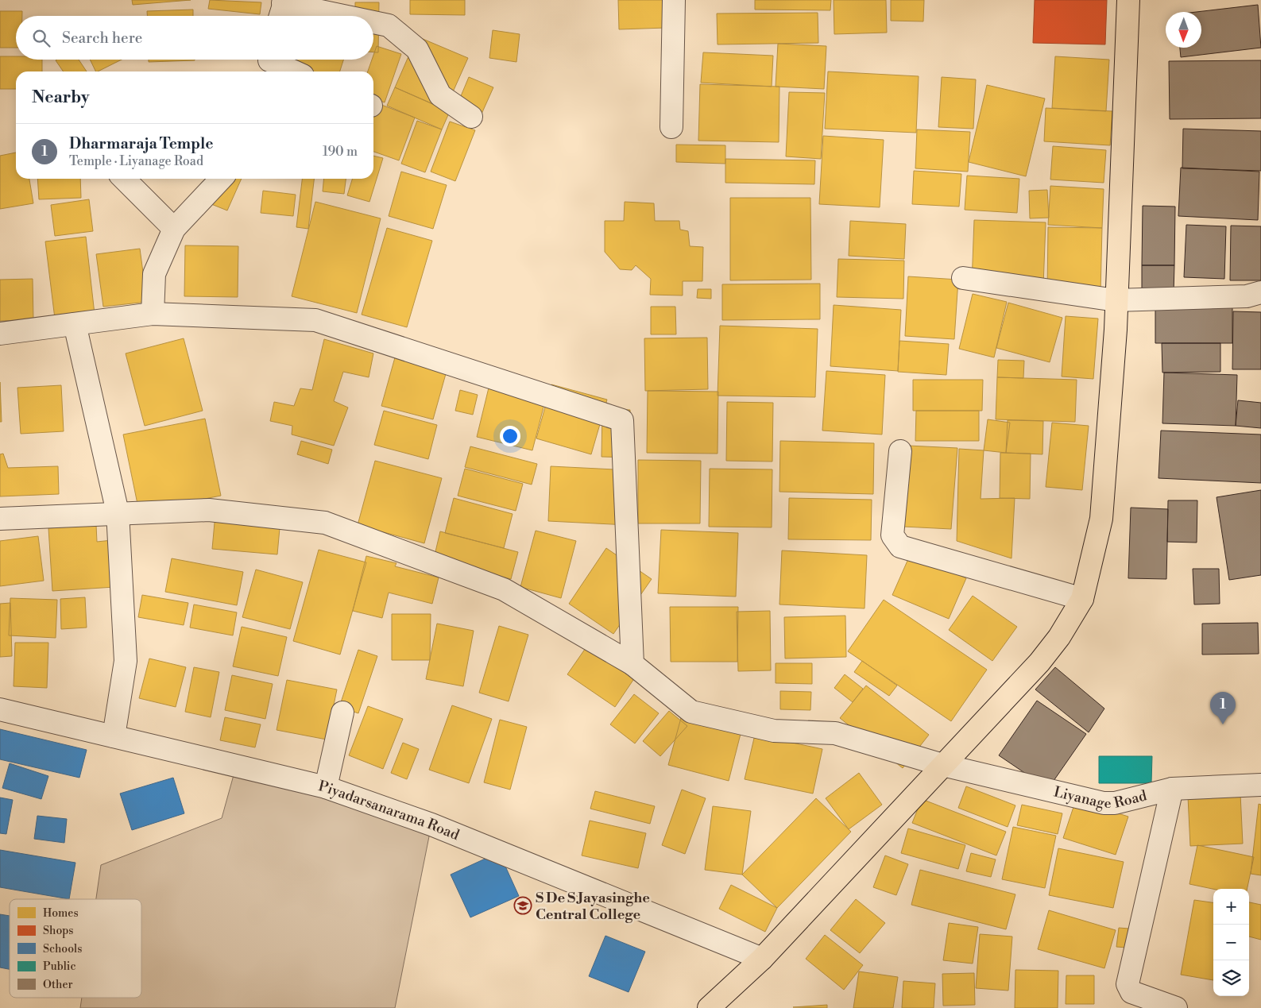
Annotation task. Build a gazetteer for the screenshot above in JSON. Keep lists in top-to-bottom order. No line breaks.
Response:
{"streets":{"street":["Liyanage Road","Piyadarsanarama Road"]},"places":{"school or university":["S De S Jayasinghe Central College"]},"legend":["Homes","Shops","Schools","Public","Other"],"north":"bottom","page":{"search":"Search here","heading":"Nearby","list":[{"mark":"1","name":"Dharmaraja Temple","note":"Temple · Liyanage Road","value":"190 m"}],"pins":"1","map_buttons":["+","−"]}}
